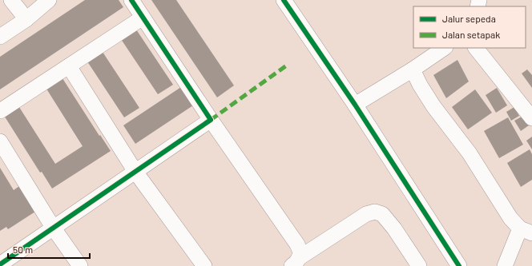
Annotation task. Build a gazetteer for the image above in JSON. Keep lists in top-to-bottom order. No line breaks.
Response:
{"legend":["Jalur sepeda","Jalan setapak"],"scale_bar":"50 m"}
